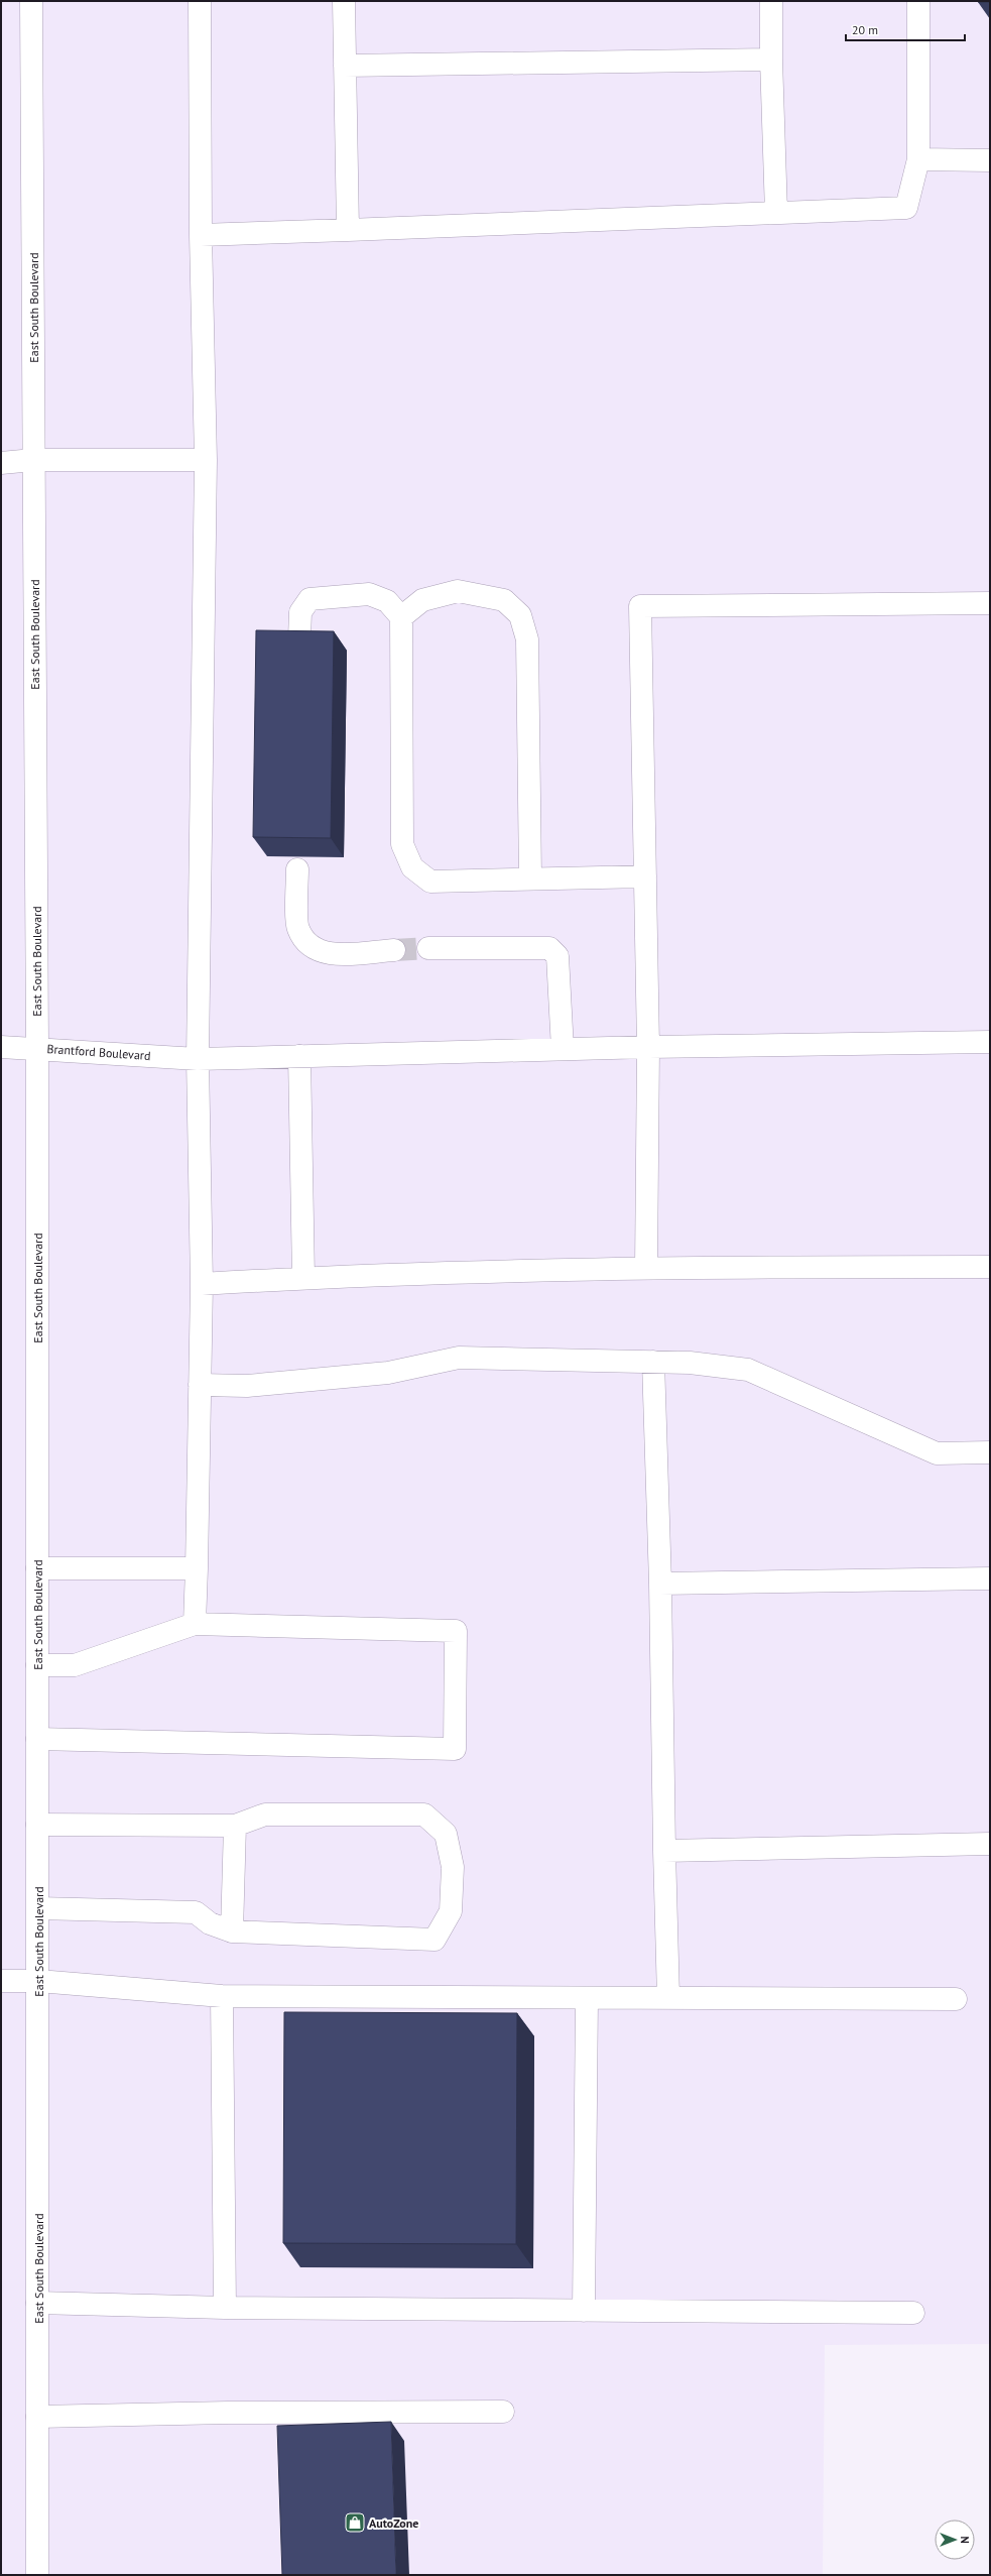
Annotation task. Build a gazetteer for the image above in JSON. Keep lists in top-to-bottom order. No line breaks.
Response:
{"streets":{"main road":["East South Boulevard","Brantford Boulevard"]},"crossings":[["East South Boulevard","Brantford Boulevard"]],"places":{"shop":["AutoZone"]},"scale_bar":"20 m","north":"right"}
